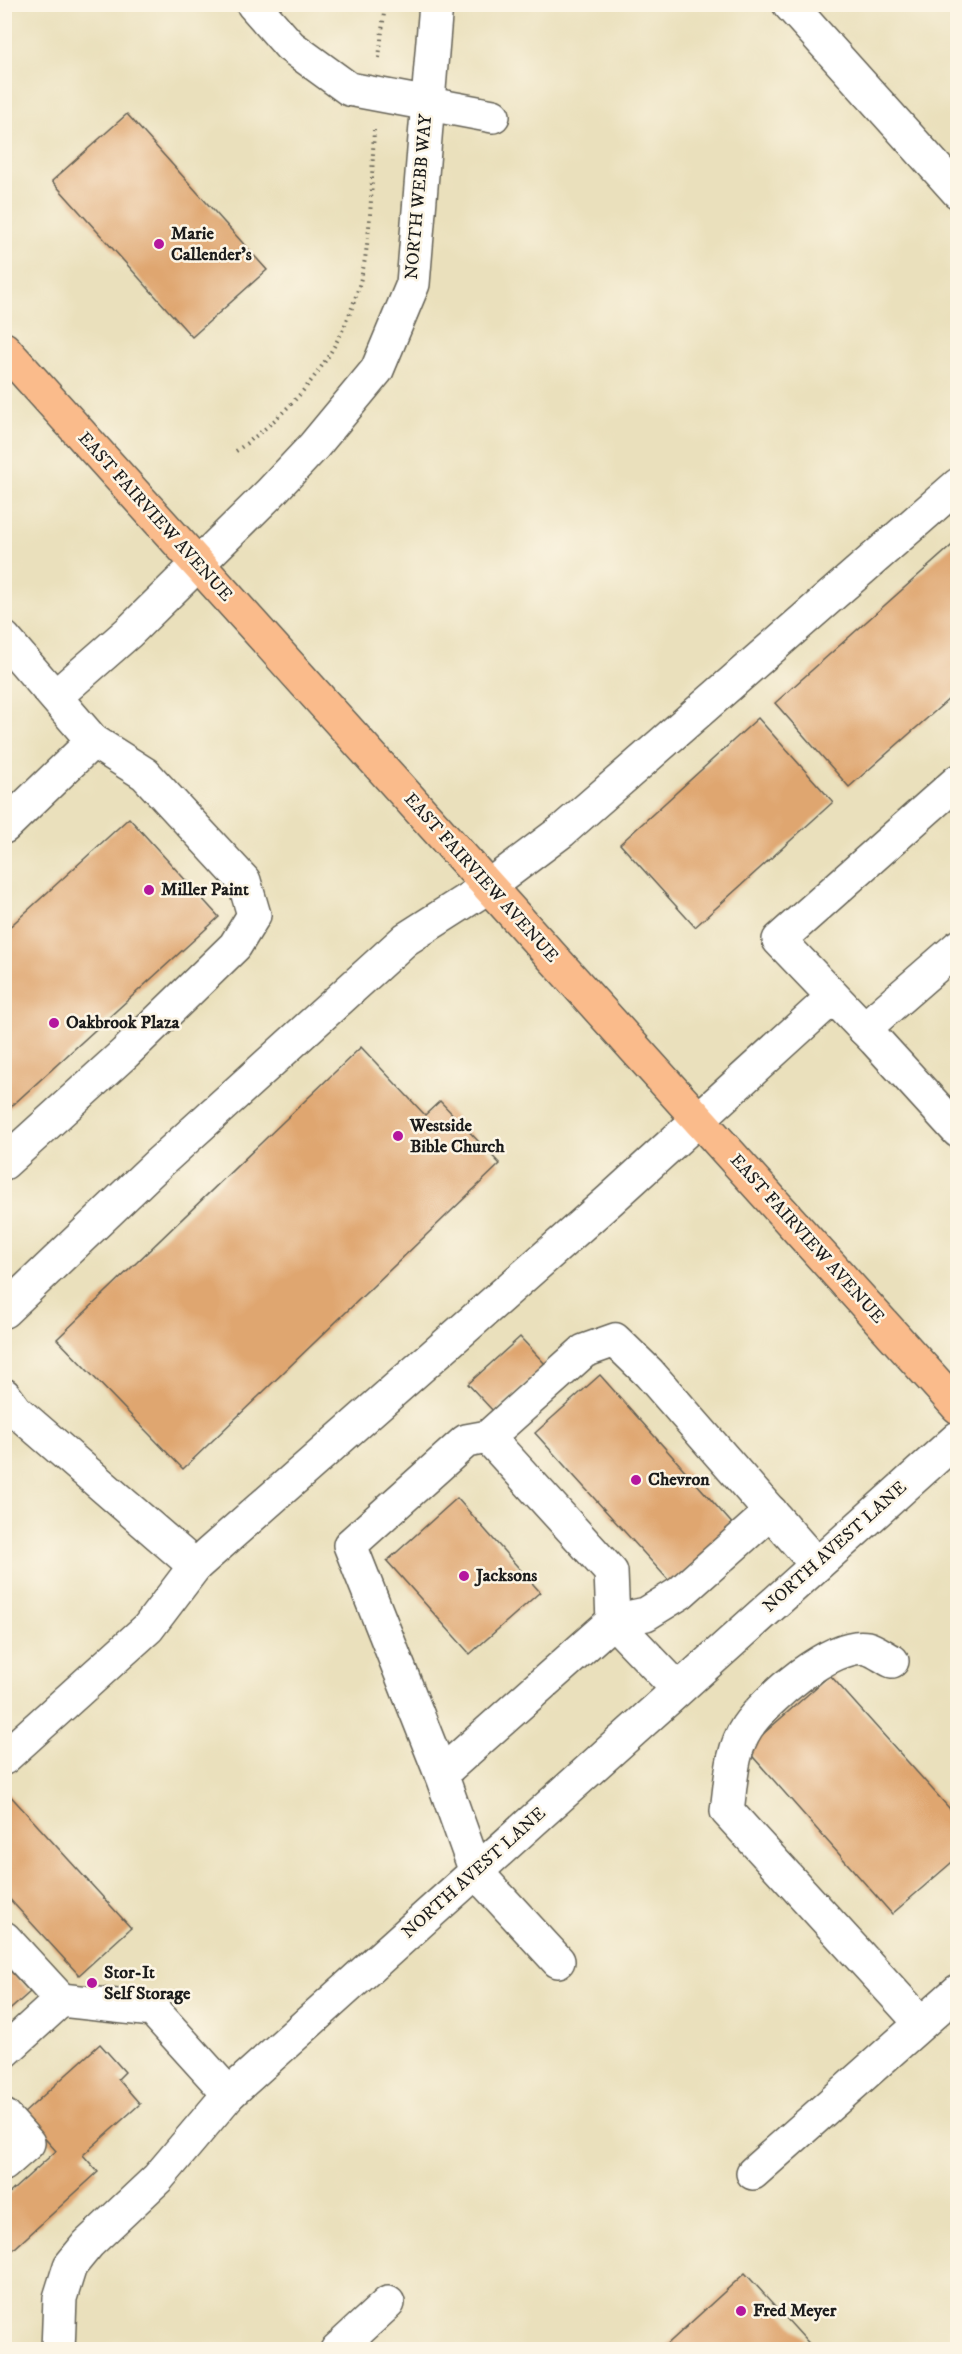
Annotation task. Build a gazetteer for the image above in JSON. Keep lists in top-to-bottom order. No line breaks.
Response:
{"streets":{"main road":["EAST FAIRVIEW AVENUE"],"street":["NORTH WEBB WAY","NORTH AVEST LANE"]},"crossings":[["NORTH WEBB WAY","EAST FAIRVIEW AVENUE"]],"places":["Marie Callender's","Miller Paint","Oakbrook Plaza","Westside Bible Church","Chevron","Jacksons","Stor-It Self Storage","Fred Meyer"]}
